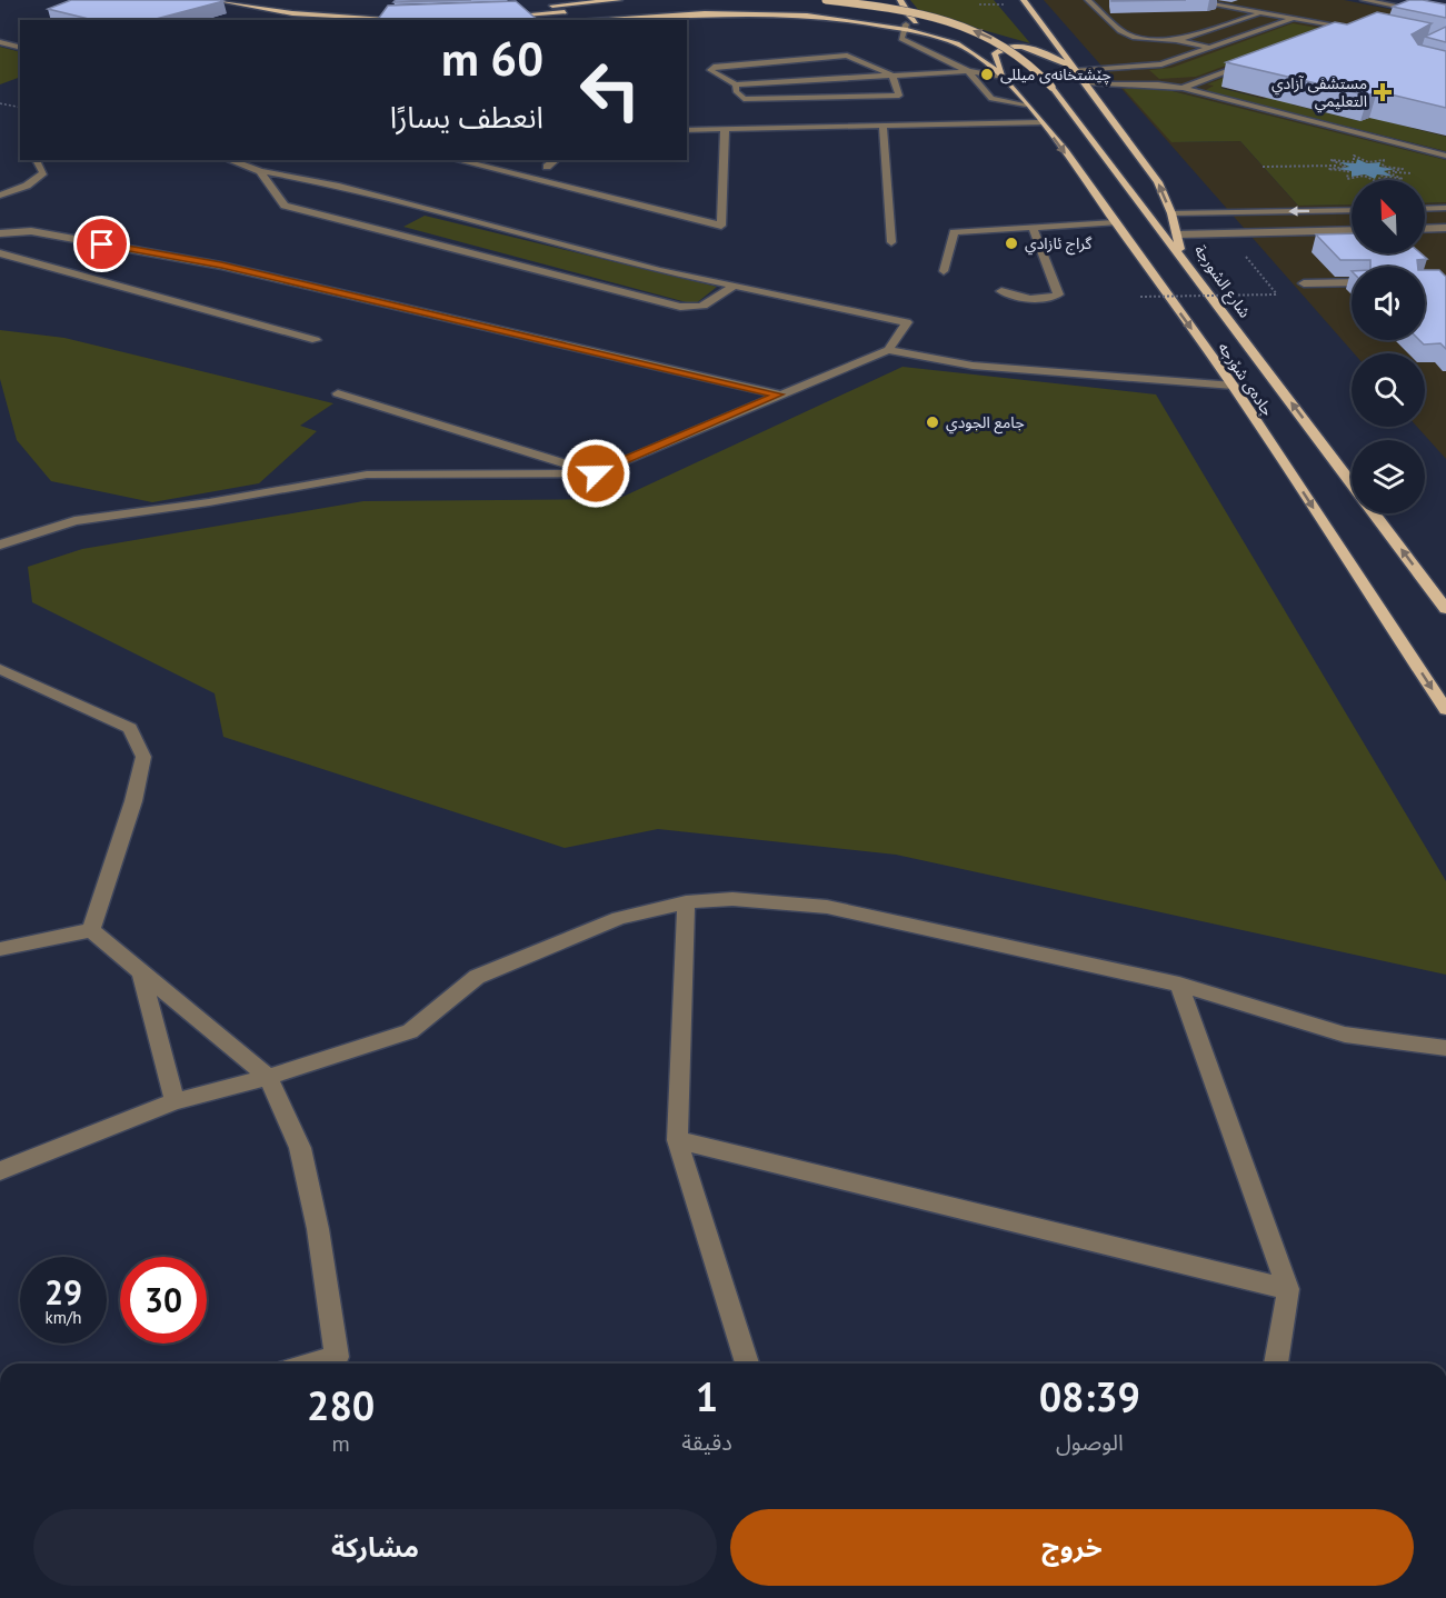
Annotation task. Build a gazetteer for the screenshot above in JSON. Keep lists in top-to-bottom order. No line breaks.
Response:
{"streets":{"main road":["شارع الشورجة","جادەی شۆرجە"]},"one_way":["شارع الشورجة","جادەی شۆرجە"],"places":{"other":["چێشتخانەی میللی","گراج ئازادي","جامع الجودي"],"health":["مستشفى آزادي التعليمي"]},"north":"top left","page":{"turn":["60 m","انعطف يسارًا"],"speed":"29 km/h","limit":"30","eta":["08:39","الوصول","1","دقيقة","280","m"],"buttons":["خروج","مشاركة"]}}
